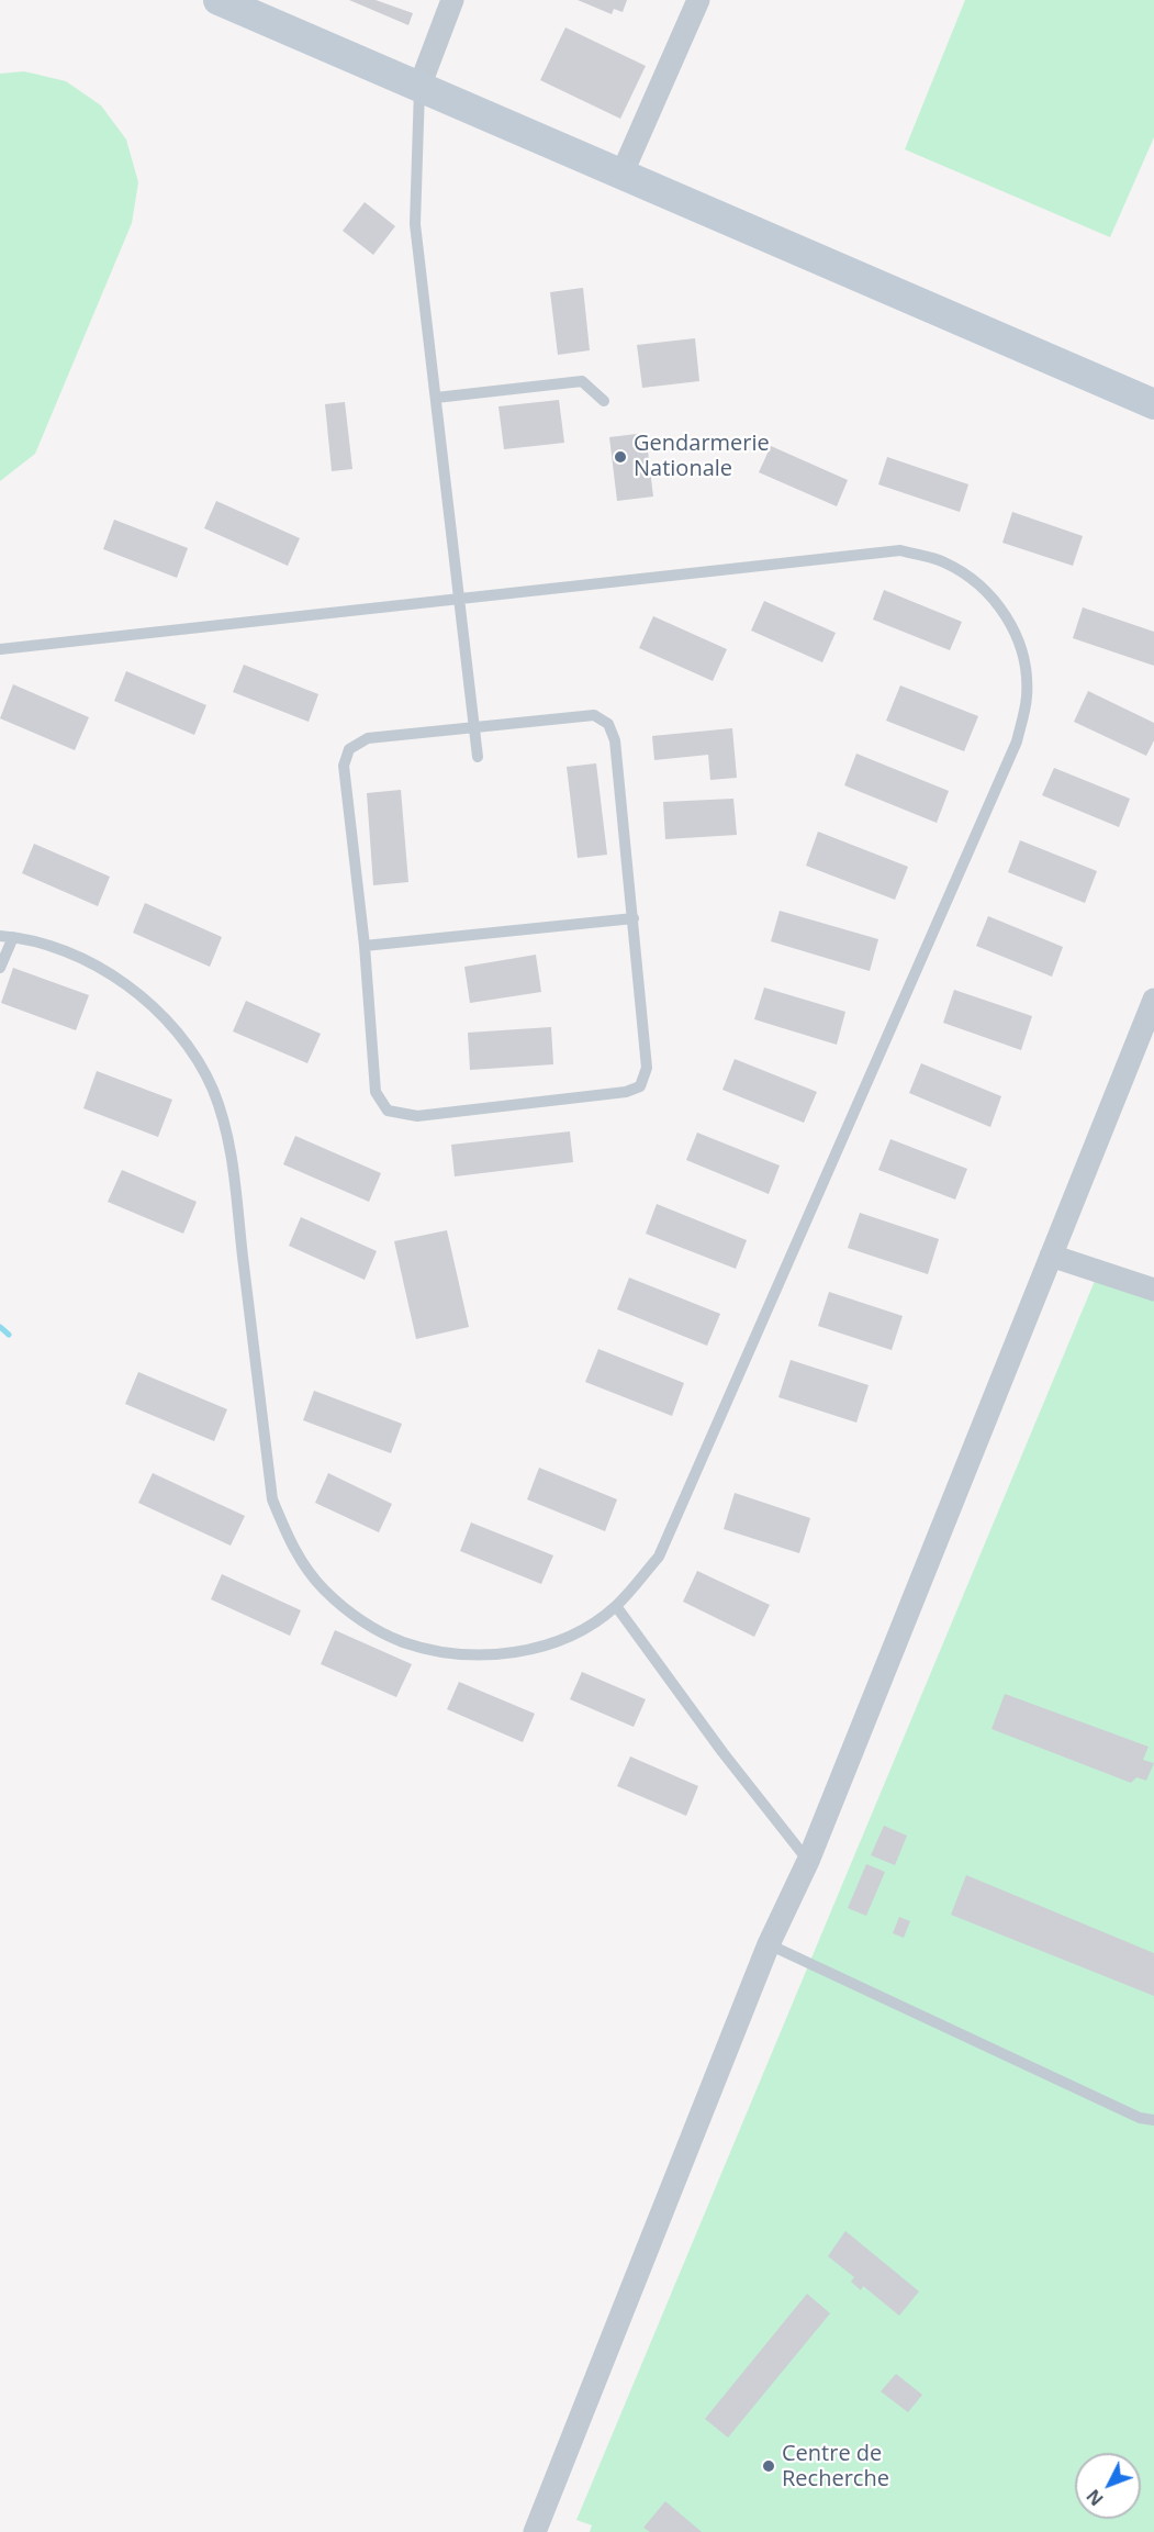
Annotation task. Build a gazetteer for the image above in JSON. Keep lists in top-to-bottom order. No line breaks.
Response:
{"places":["Gendarmerie Nationale","Centre de Recherche"],"north":"bottom left"}
